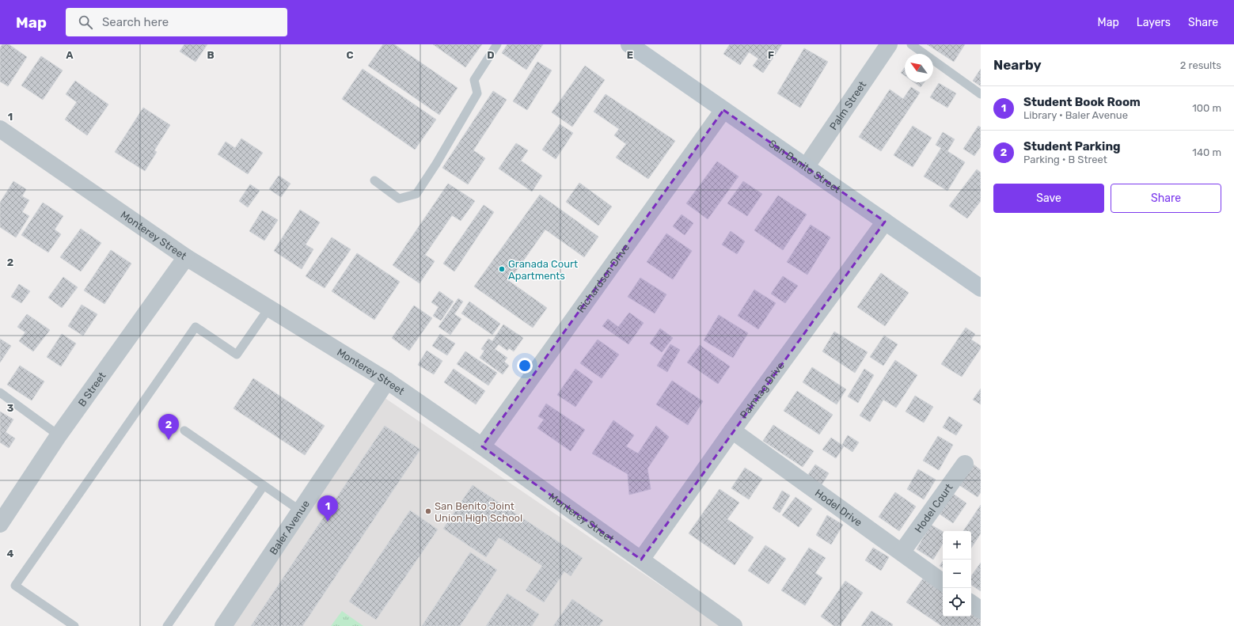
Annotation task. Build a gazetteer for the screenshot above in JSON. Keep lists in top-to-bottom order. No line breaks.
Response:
{"streets":{"main road":["San Benito Street"],"street":["Palm Street","Monterey Street","Richardson Drive","B Street","Palmtag Drive","Hodel Drive","Hodel Court","Baler Avenue"]},"crossings":[["Palm Street","San Benito Street"],["San Benito Street","Richardson Drive"],["San Benito Street","Palmtag Drive"],["Monterey Street","Richardson Drive"],["Monterey Street","B Street"],["Monterey Street","Palmtag Drive"],["Monterey Street","Baler Avenue"],["Palmtag Drive","Hodel Drive"],["Hodel Drive","Hodel Court"]],"places":["Granada Court Apartments","San Benito Joint Union High School"],"north":"top left","page":{"header":"Map","search":"Search here","nav":["Map","Layers","Share"],"heading":["Nearby","2 results"],"list":[{"mark":"1","name":"Student Book Room","note":"Library · Baler Avenue","value":"100 m"},{"mark":"2","name":"Student Parking","note":"Parking · B Street","value":"140 m"}],"buttons":["Save","Share"],"pins":["2","1"],"map_buttons":["+","−"]},"grid":{"columns":["A","B","C","D","E","F"],"rows":["1","2","3","4"]}}
